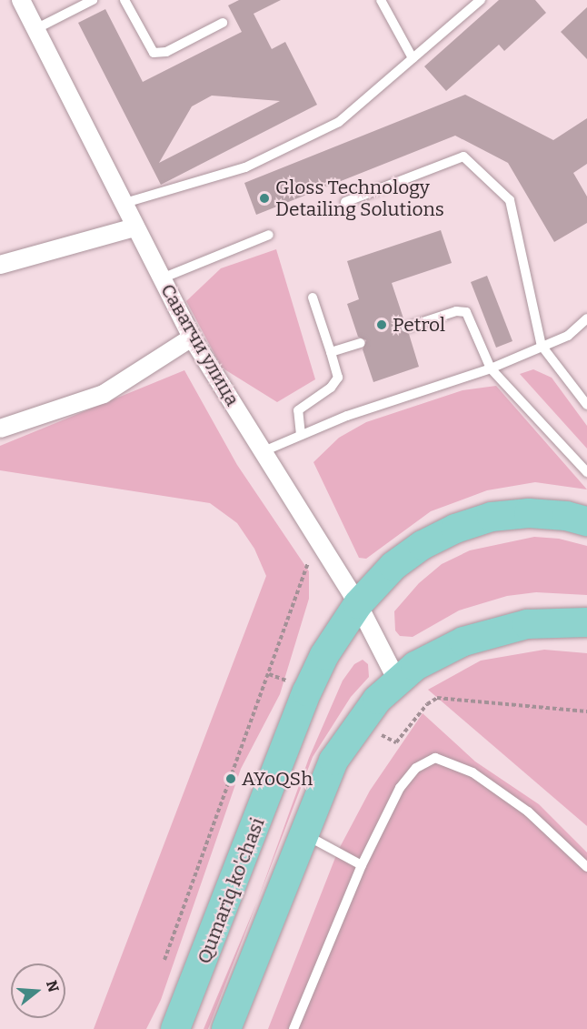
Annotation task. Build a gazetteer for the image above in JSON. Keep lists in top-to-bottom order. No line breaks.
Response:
{"streets":{"main road":["Qumariq ko'chasi"],"street":["Саватчи улица"]},"crossings":[["Саватчи улица","Qumariq ko'chasi"]],"places":["Gloss Technology Detailing Solutions","Petrol","AYoQSh"],"north":"right"}
